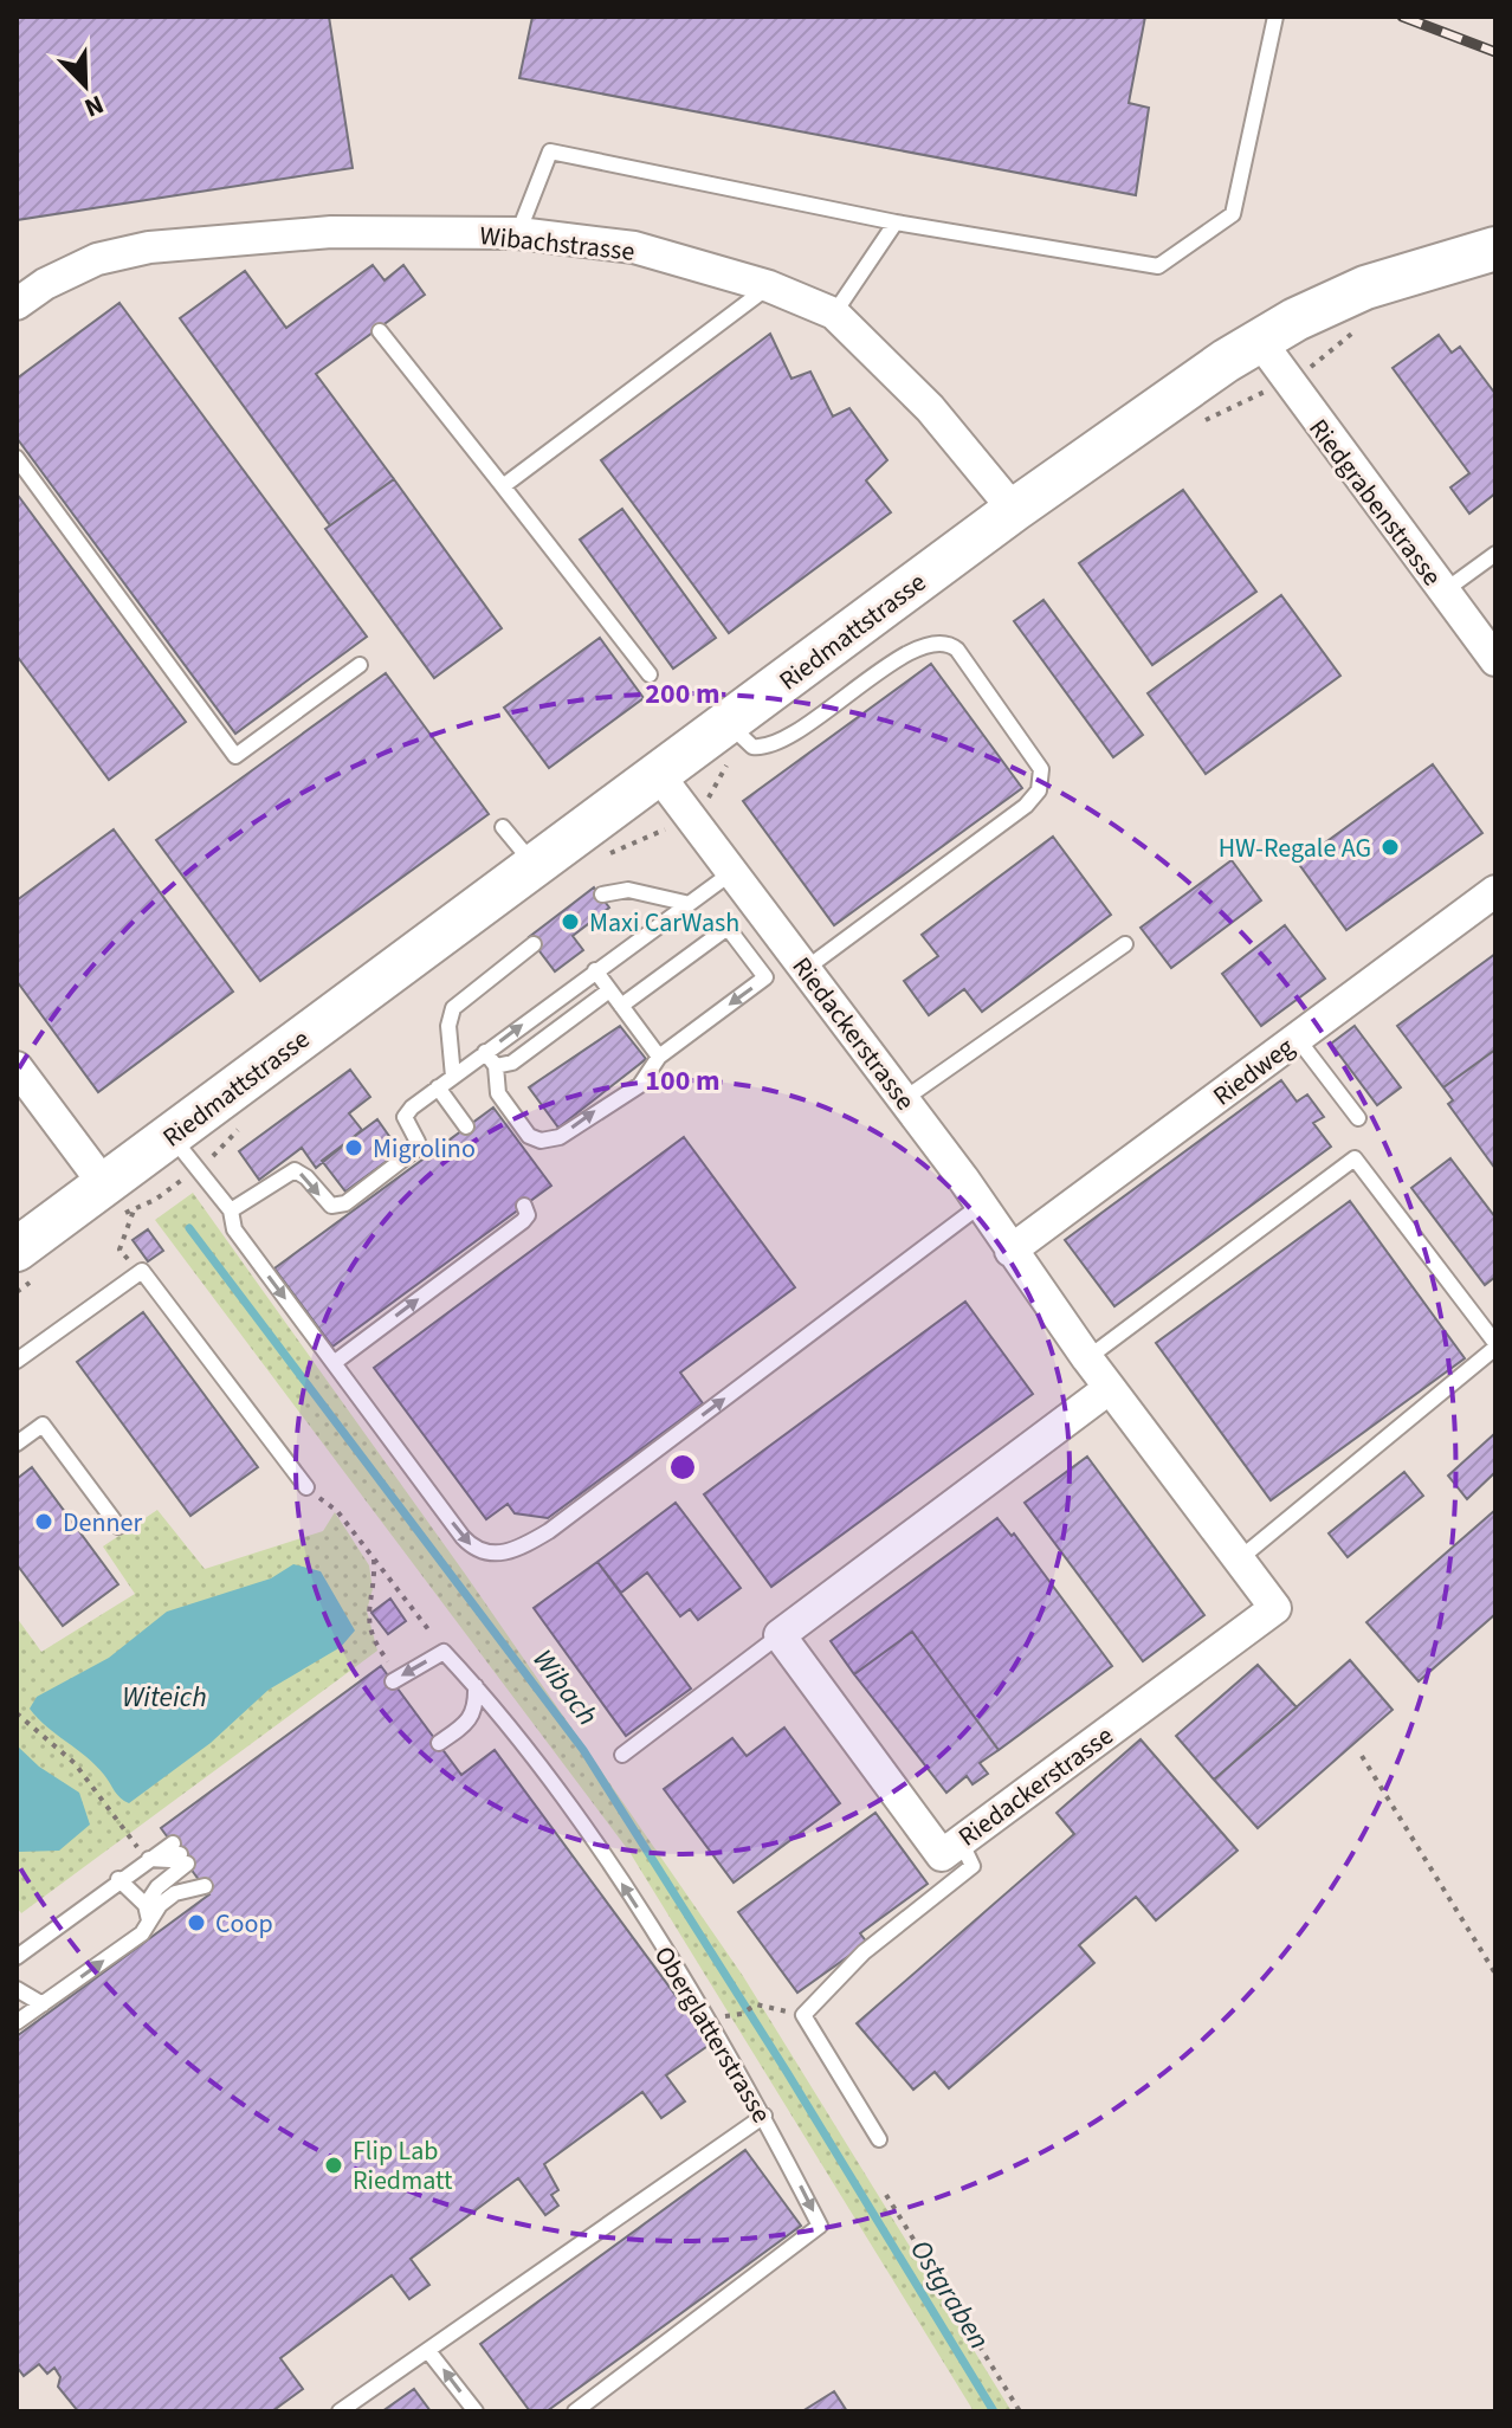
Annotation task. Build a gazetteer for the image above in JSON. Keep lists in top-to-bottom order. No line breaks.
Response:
{"streets":{"main road":["Riedmattstrasse"],"street":["Wibachstrasse","Riedgrabenstrasse","Riedackerstrasse","Riedweg"],"lane":["Oberglatterstrasse"]},"crossings":[["Wibachstrasse","Riedmattstrasse"],["Riedgrabenstrasse","Riedmattstrasse"],["Riedmattstrasse","Riedackerstrasse"],["Riedackerstrasse","Riedweg"]],"water":["Wibach","Witeich","Ostgraben"],"places":["HW-Regale AG","Maxi CarWash","Migrolino","Denner","Coop","Flip Lab Riedmatt"],"north":"bottom right","rings":["200 m","100 m"]}
